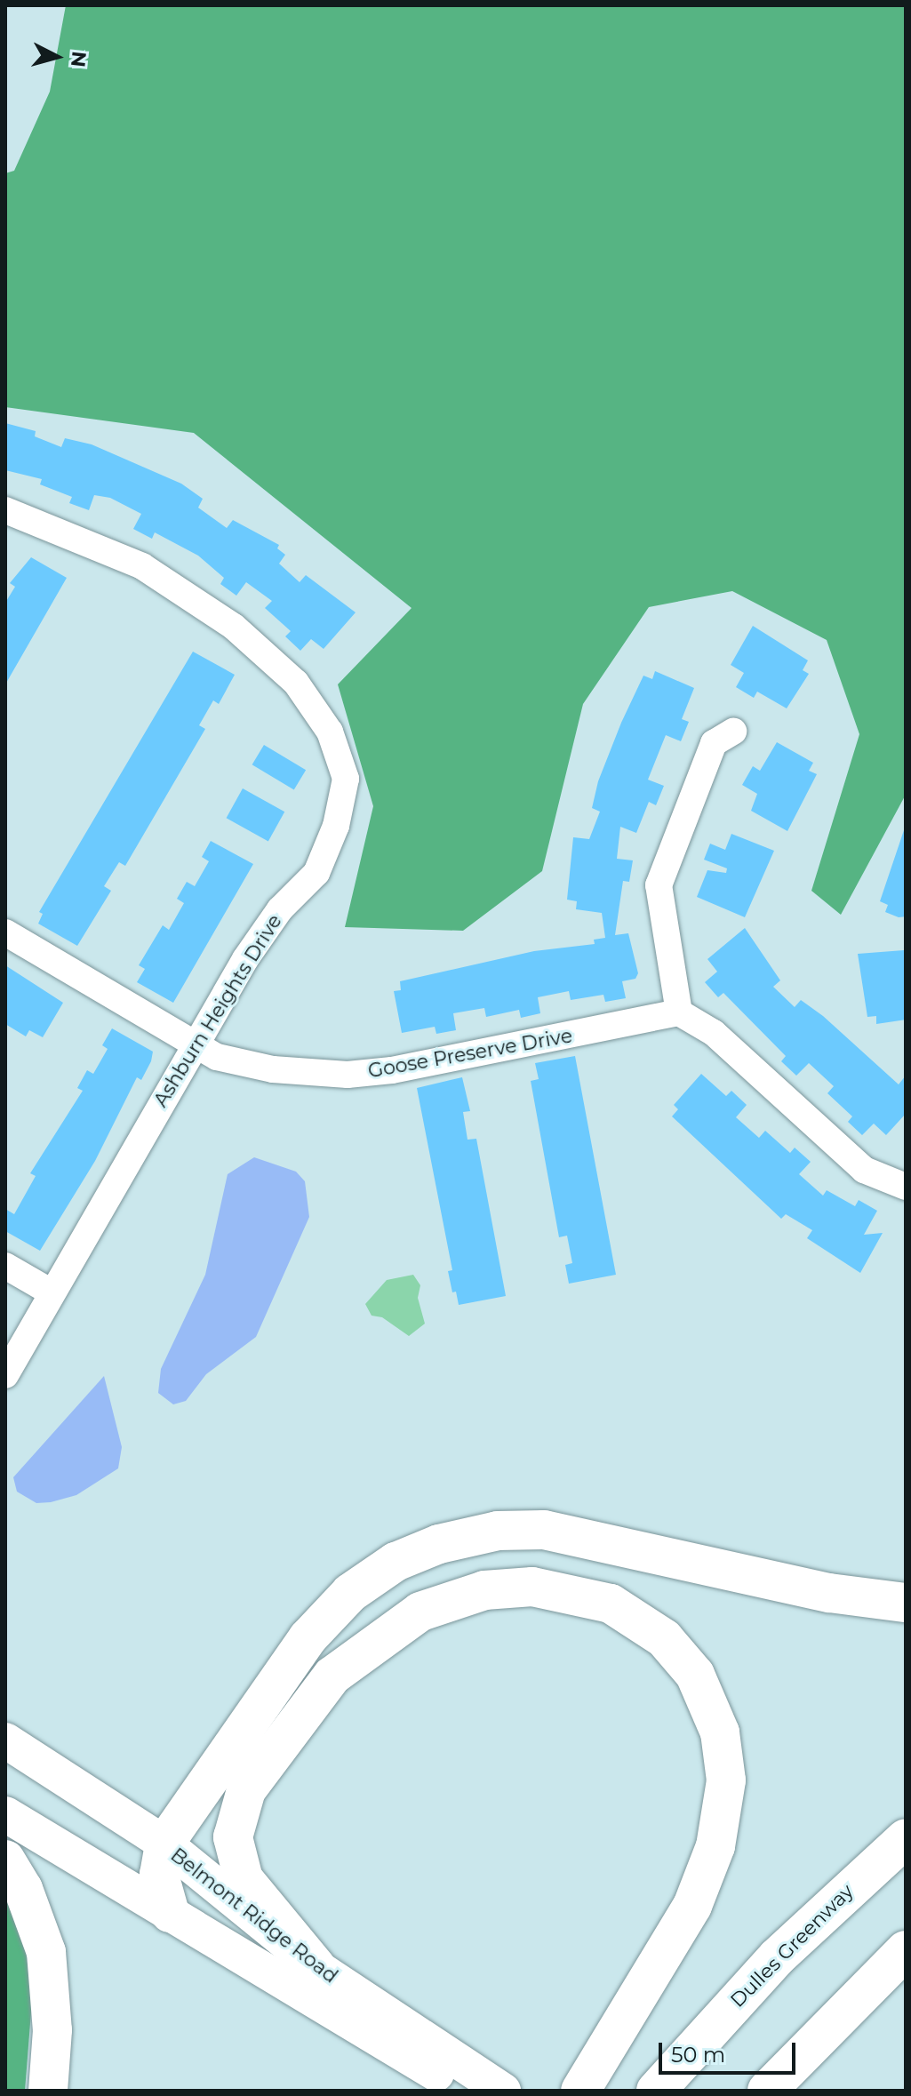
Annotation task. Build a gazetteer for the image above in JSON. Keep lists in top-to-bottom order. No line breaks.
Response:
{"streets":{"highway":["Dulles Greenway"],"main road":["Belmont Ridge Road"],"street":["Ashburn Heights Drive","Goose Preserve Drive"]},"crossings":[["Ashburn Heights Drive","Goose Preserve Drive"]],"scale_bar":"50 m","north":"right"}
